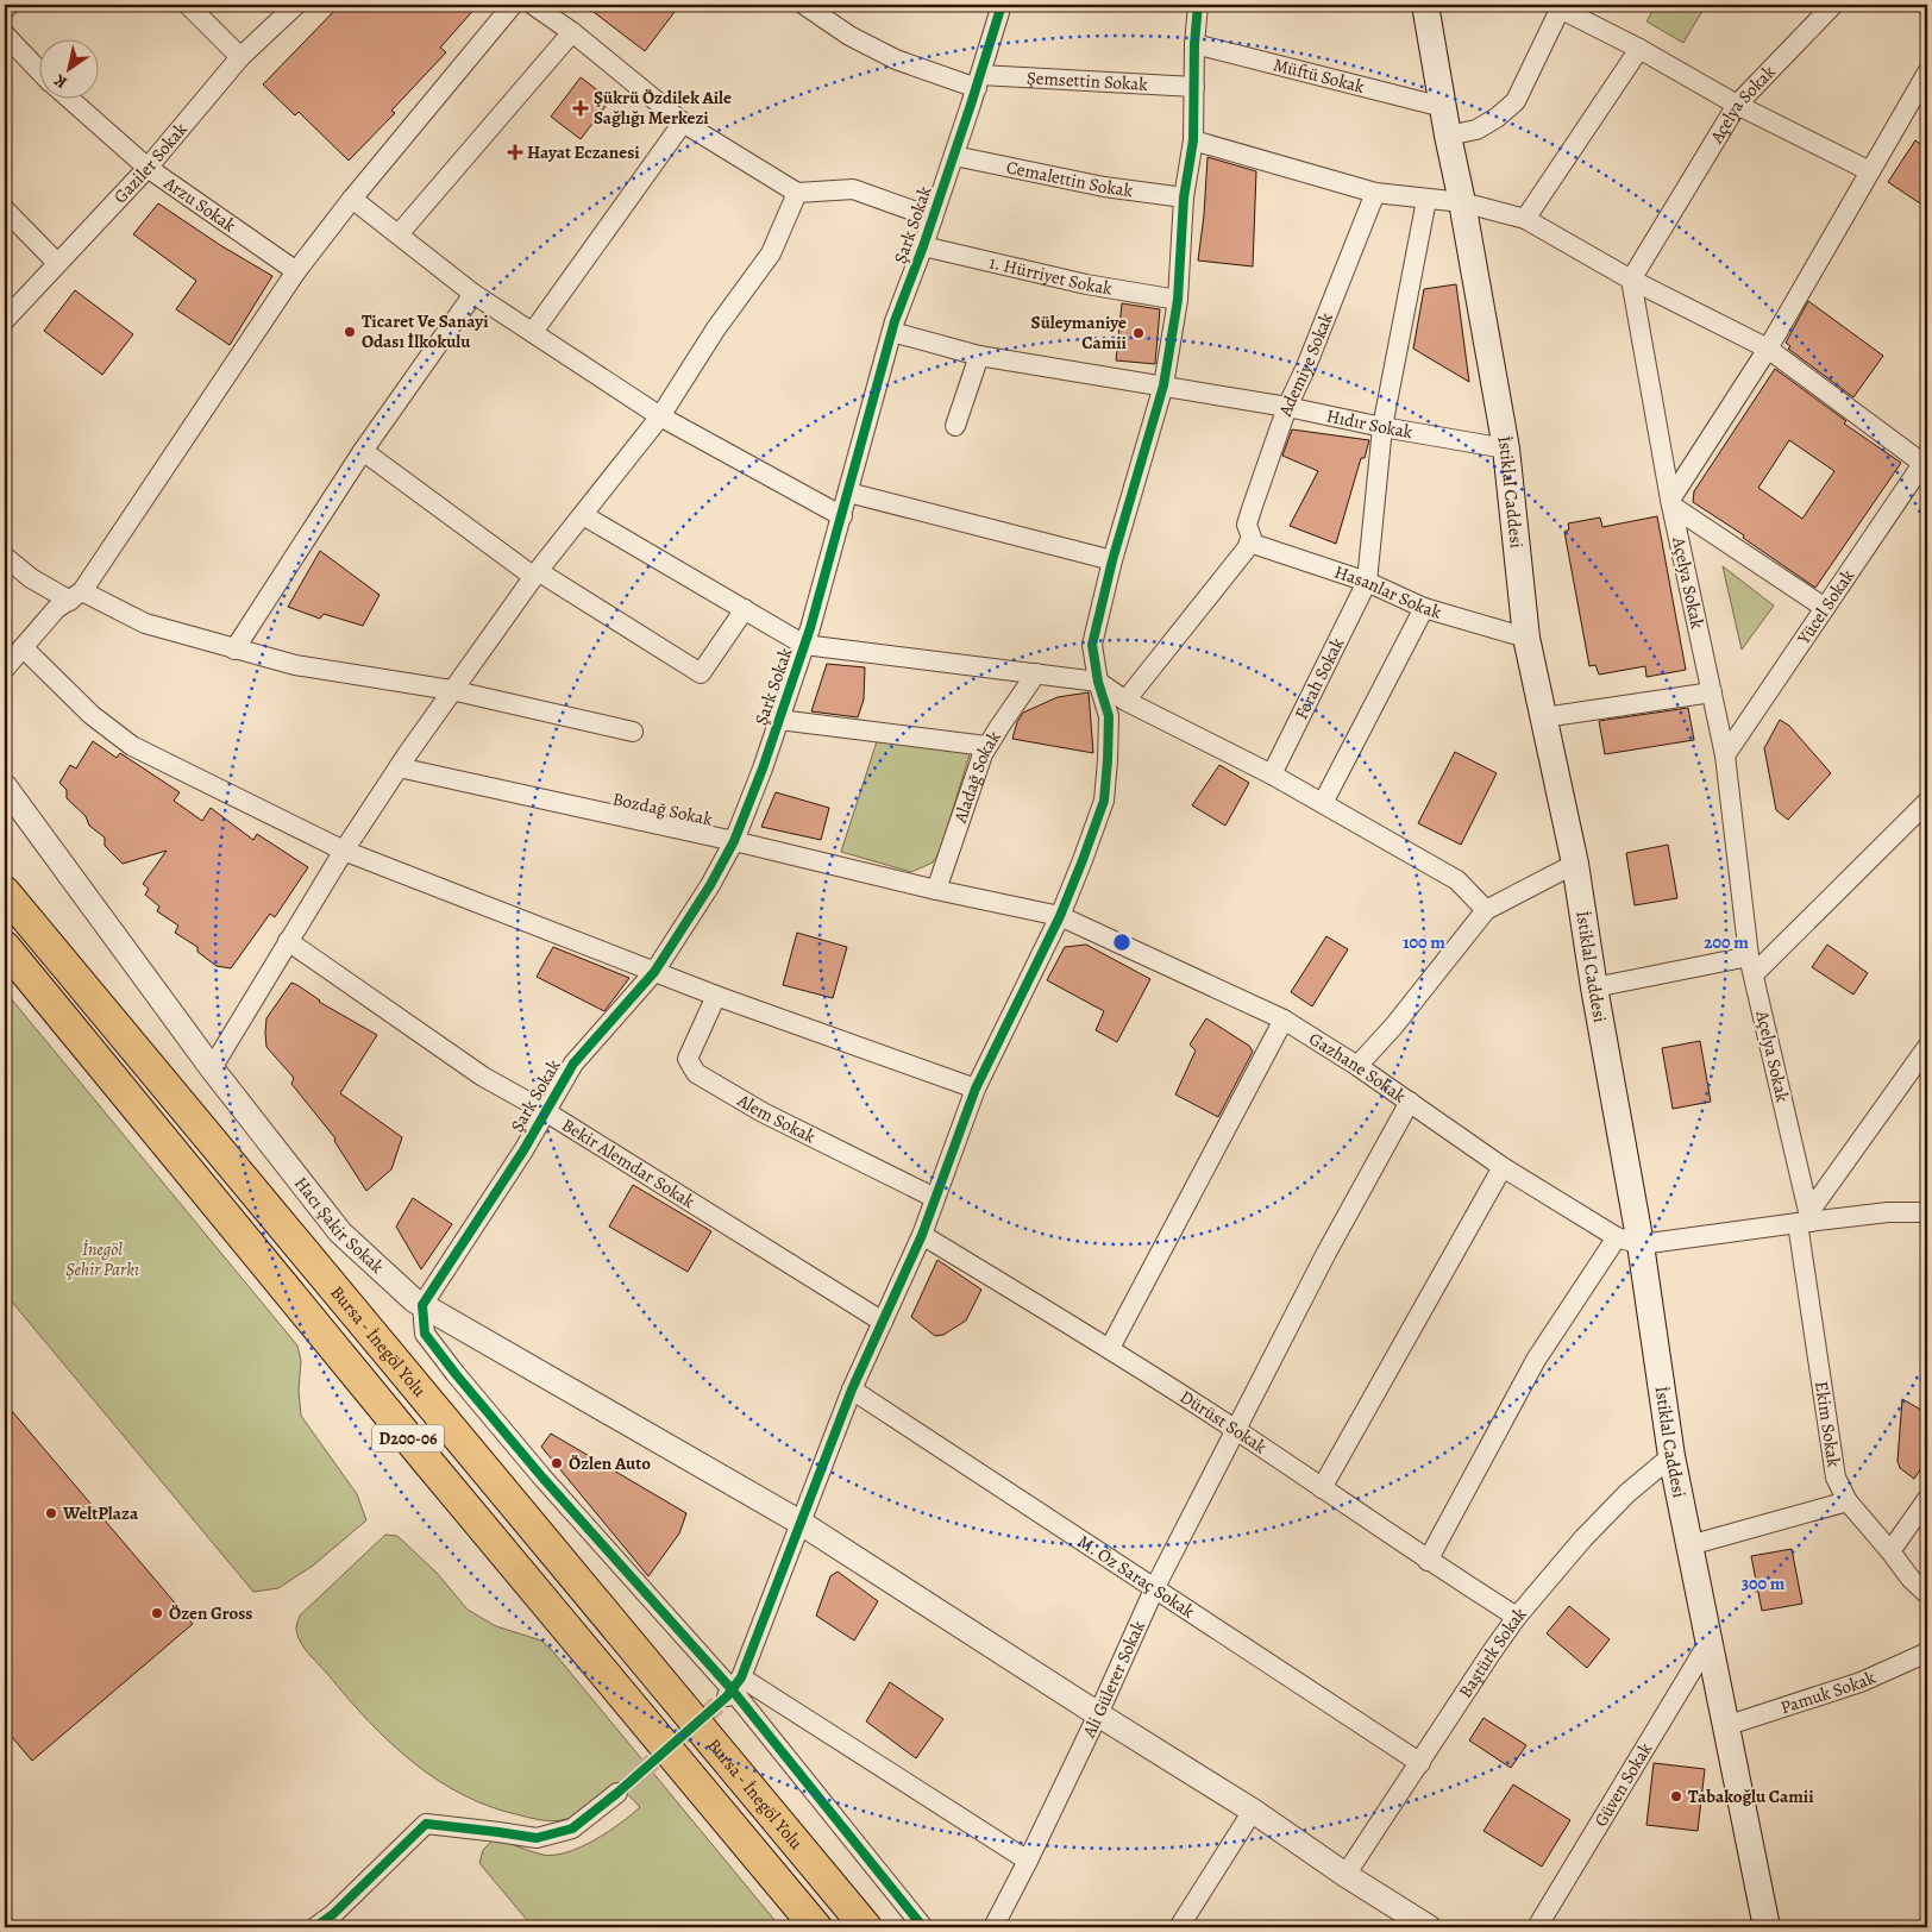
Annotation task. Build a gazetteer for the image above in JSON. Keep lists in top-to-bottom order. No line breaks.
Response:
{"streets":{"highway":["Bursa - İnegöl Yolu","D200-06"],"main road":["İstiklal Caddesi"],"street":["Müftü Sokak","Şemsettin Sokak","Açelya Sokak","Gaziler Sokak","Cemalettin Sokak","Arzu Sokak","Şark Sokak","1. Hürriyet Sokak","Ademiye Sokak","Hıdır Sokak","Hasanlar Sokak","Yücel Sokak","Ferah Sokak","Aladağ Sokak","Bozdağ Sokak","Gazhane Sokak","Alem Sokak","Bekir Alemdar Sokak","Hacı Şakir Sokak","Dürüst Sokak","Ekim Sokak","M. Öz Saraç Sokak","Baştürk Sokak","Ali Gülerer Sokak","Pamuk Sokak","Güven Sokak"]},"crossings":[["Müftü Sokak","İstiklal Caddesi"],["Şemsettin Sokak","Şark Sokak"],["Açelya Sokak","Yücel Sokak"],["Açelya Sokak","Ekim Sokak"],["Gaziler Sokak","Arzu Sokak"],["Cemalettin Sokak","Şark Sokak"],["Şark Sokak","1. Hürriyet Sokak"],["Şark Sokak","Hıdır Sokak"],["Şark Sokak","Bozdağ Sokak"],["Şark Sokak","Bekir Alemdar Sokak"],["Şark Sokak","Hacı Şakir Sokak"],["Ademiye Sokak","Hıdır Sokak"],["Ademiye Sokak","Hasanlar Sokak"],["Hıdır Sokak","İstiklal Caddesi"],["İstiklal Caddesi","Hasanlar Sokak"],["İstiklal Caddesi","Gazhane Sokak"],["İstiklal Caddesi","Baştürk Sokak"],["İstiklal Caddesi","Pamuk Sokak"],["İstiklal Caddesi","Güven Sokak"],["Hasanlar Sokak","Ferah Sokak"],["Aladağ Sokak","Bozdağ Sokak"],["Bozdağ Sokak","Gazhane Sokak"],["Gazhane Sokak","Ali Gülerer Sokak"],["Hacı Şakir Sokak","Baştürk Sokak"],["Hacı Şakir Sokak","Ali Gülerer Sokak"],["Dürüst Sokak","Baştürk Sokak"],["Dürüst Sokak","Ali Gülerer Sokak"],["M. Öz Saraç Sokak","Baştürk Sokak"],["M. Öz Saraç Sokak","Ali Gülerer Sokak"]],"parks":["İnegöl Şehir Parkı"],"places":{"health":["Şükrü Özdilek Aile Sağlığı Merkezi","Hayat Eczanesi"],"other":["Ticaret Ve Sanayi Odası İlkokulu","Süleymaniye Camii","Özlen Auto","WeltPlaza","Özen Gross","Tabakoğlu Camii"]},"north":"bottom left","rings":["100 m","200 m","300 m"]}
